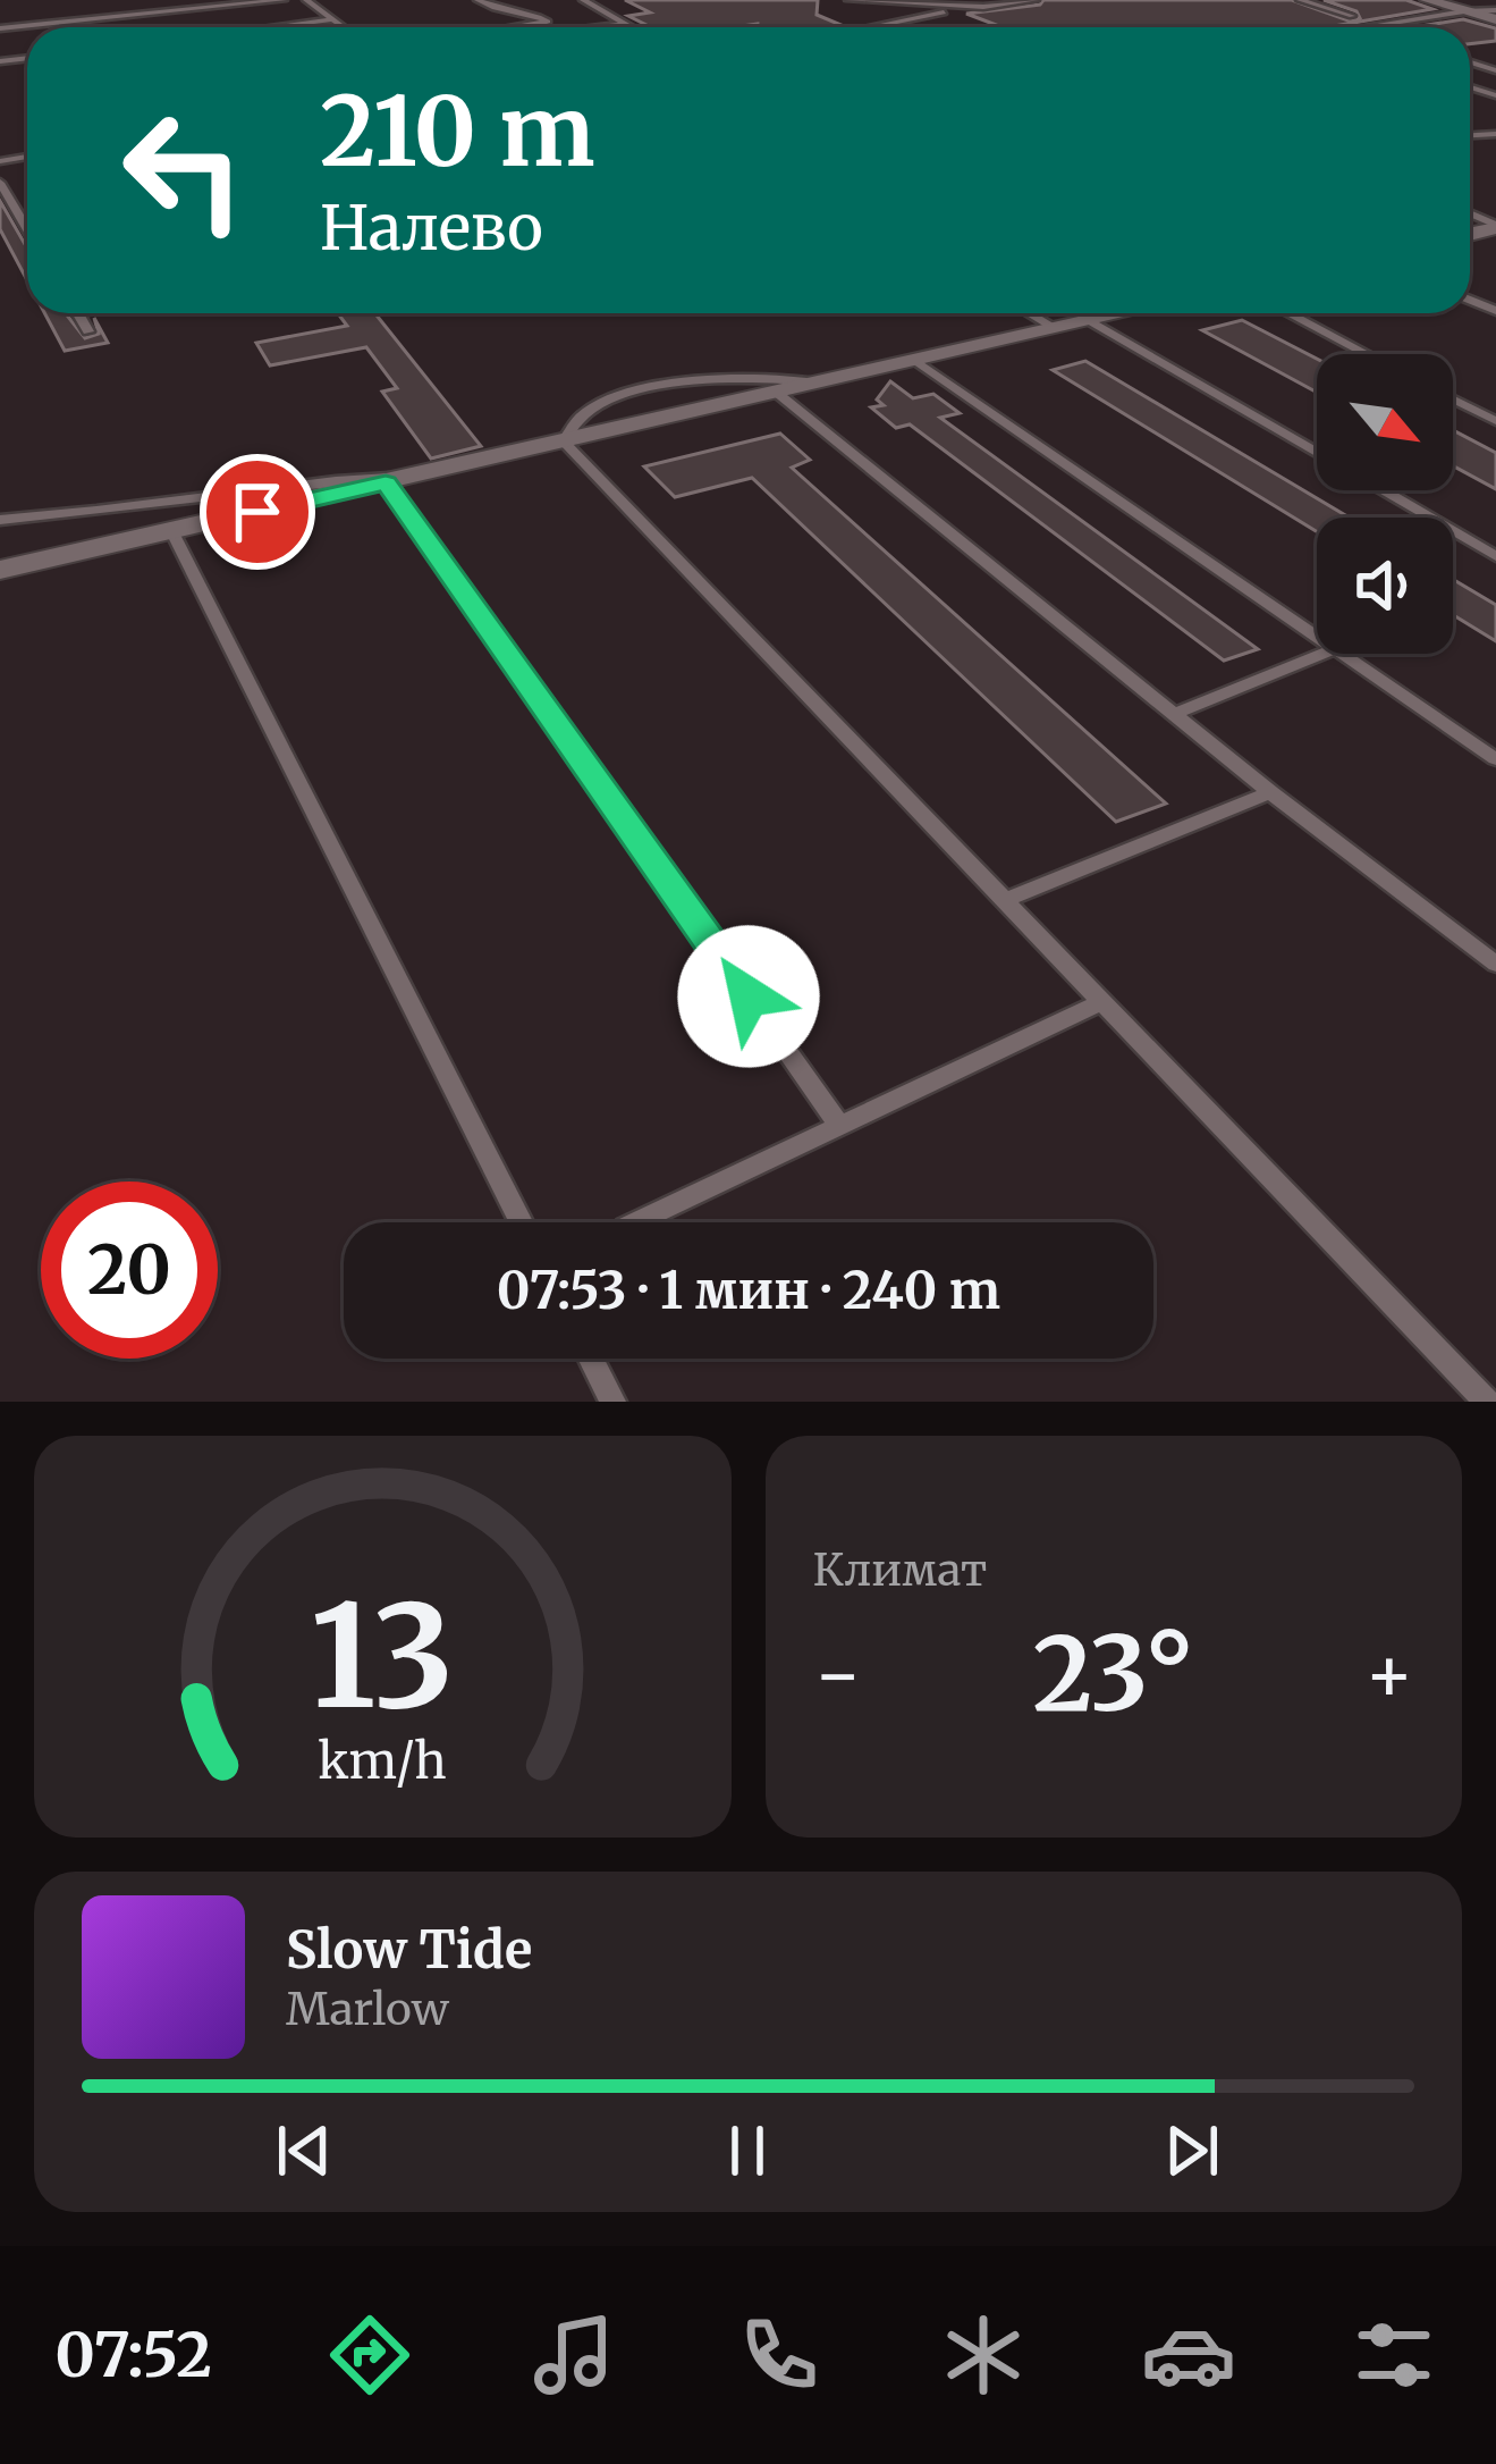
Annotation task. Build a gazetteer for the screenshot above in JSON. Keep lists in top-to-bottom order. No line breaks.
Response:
{"north":"bottom right","page":{"turn":["210 m","Налево"],"limit":"20","trip":"07:53 · 1 мин · 240 m","tile":"Климат","heat":["−","23°","+"],"song":["Slow Tide","Marlow"],"tabs":"07:52","gauge":["13","km/h"]}}
